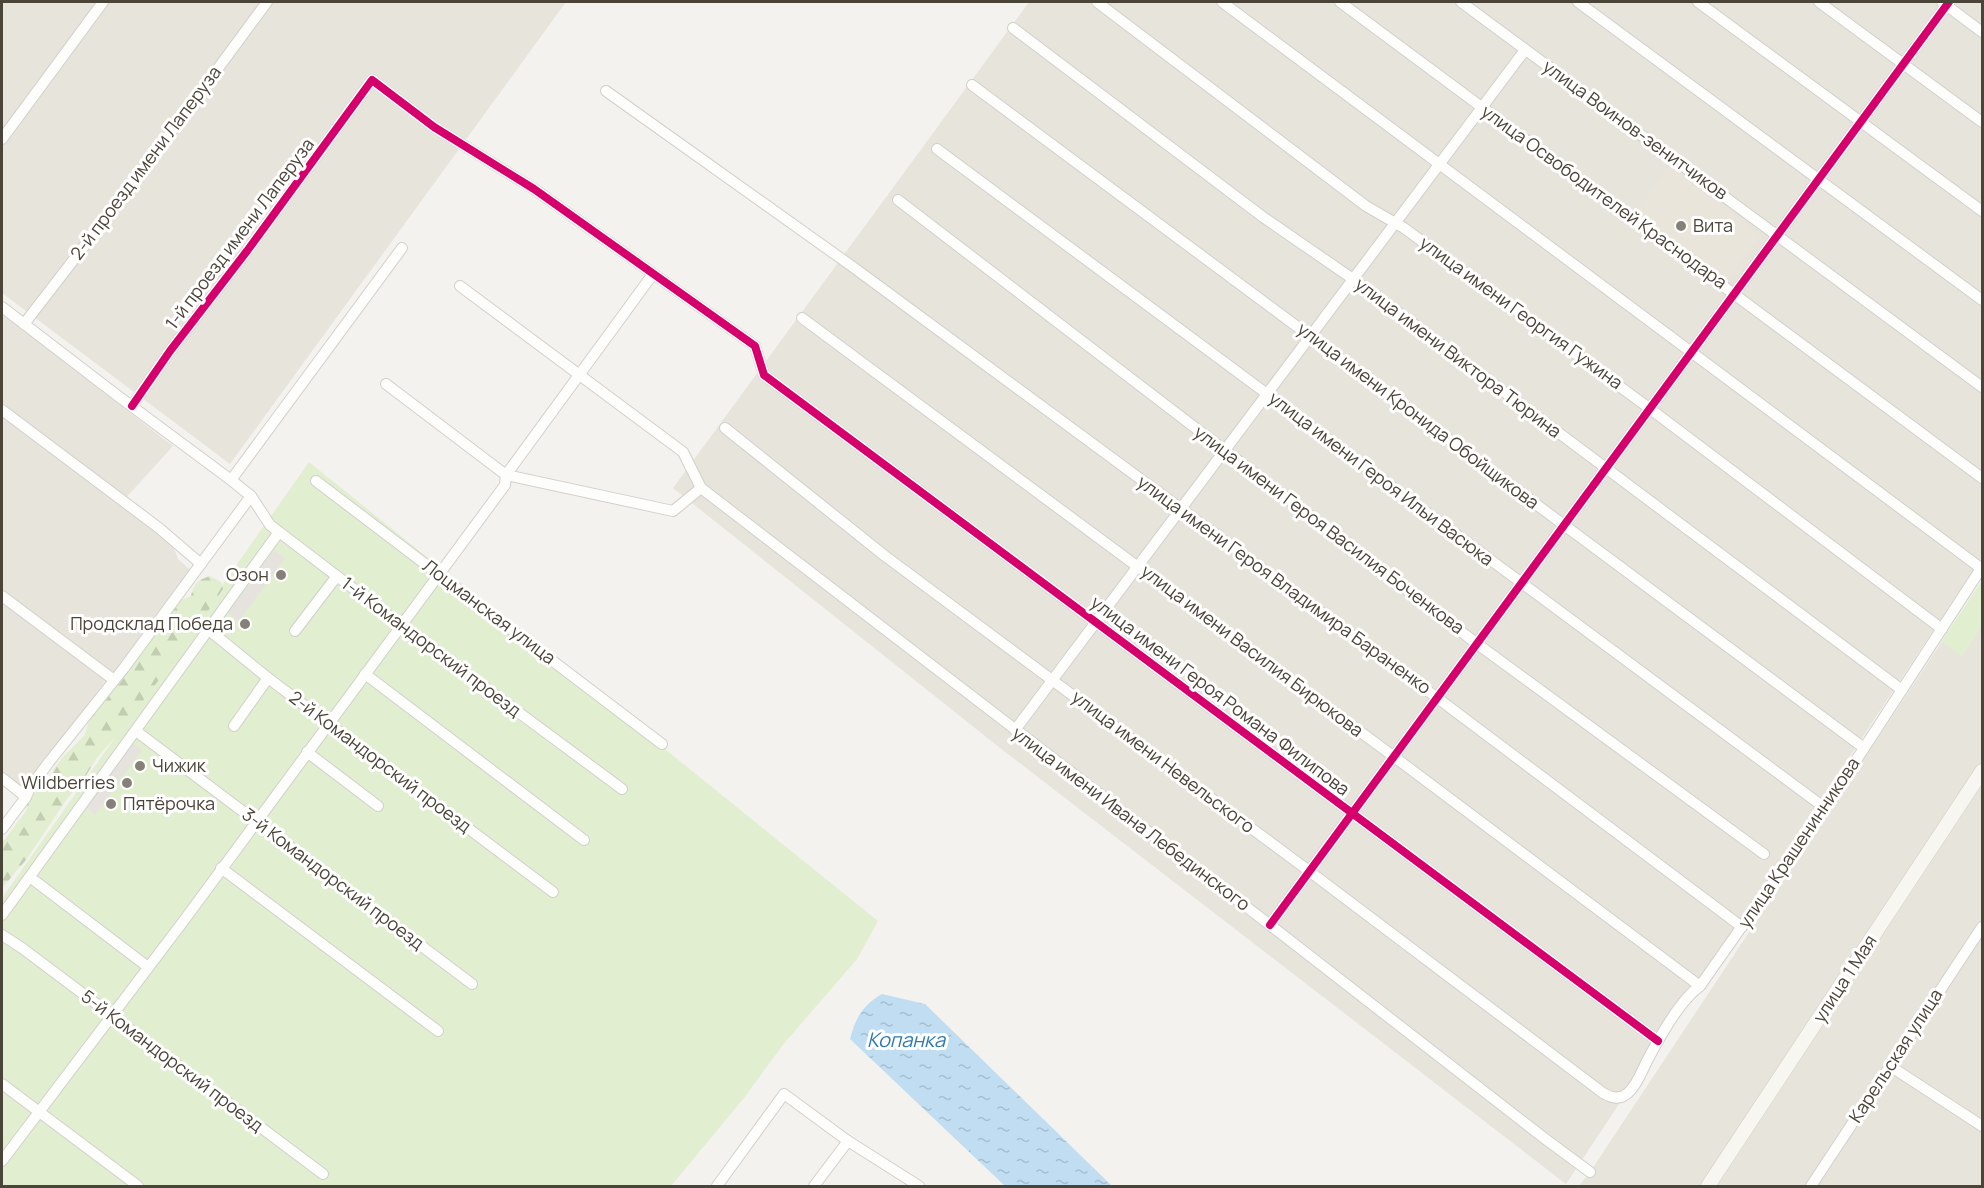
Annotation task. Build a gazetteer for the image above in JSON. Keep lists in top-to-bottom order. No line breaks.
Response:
{"streets":{"street":["улица Воинов-зенитчиков","2-й проезд имени Лаперуза","улица Освободителей Краснодара","1-й проезд имени Лаперуза","улица имени Георгия Гужина","улица имени Виктора Тюрина","улица имени Кронида Обойщикова","улица имени Героя Ильи Васюка","улица имени Героя Василия Боченкова","улица имени Героя Владимира Бараненко","Лоцманская улица","1-й Командорский проезд","улица имени Василия Бирюкова","улица имени Героя Романа Филипова","2-й Командорский проезд","улица имени Невельского","улица имени Ивана Лебединского","улица Крашенинникова","3-й Командорский проезд","улица 1 Мая","Карельская улица","5-й Командорский проезд"]},"crossings":[["2-й проезд имени Лаперуза","1-й Командорский проезд"],["1-й проезд имени Лаперуза","1-й Командорский проезд"],["1-й проезд имени Лаперуза","улица имени Героя Романа Филипова"],["улица имени Георгия Гужина","улица Крашенинникова"],["улица имени Виктора Тюрина","улица Крашенинникова"],["улица имени Кронида Обойщикова","улица Крашенинникова"],["улица имени Героя Ильи Васюка","улица Крашенинникова"],["улица имени Героя Владимира Бараненко","улица Крашенинникова"],["улица имени Василия Бирюкова","улица Крашенинникова"],["улица имени Героя Романа Филипова","улица Крашенинникова"],["улица имени Невельского","улица Крашенинникова"]],"water":["Копанка"],"places":["Вита","Озон","Продсклад Победа","Чижик","Wildberries","Пятёрочка"]}
